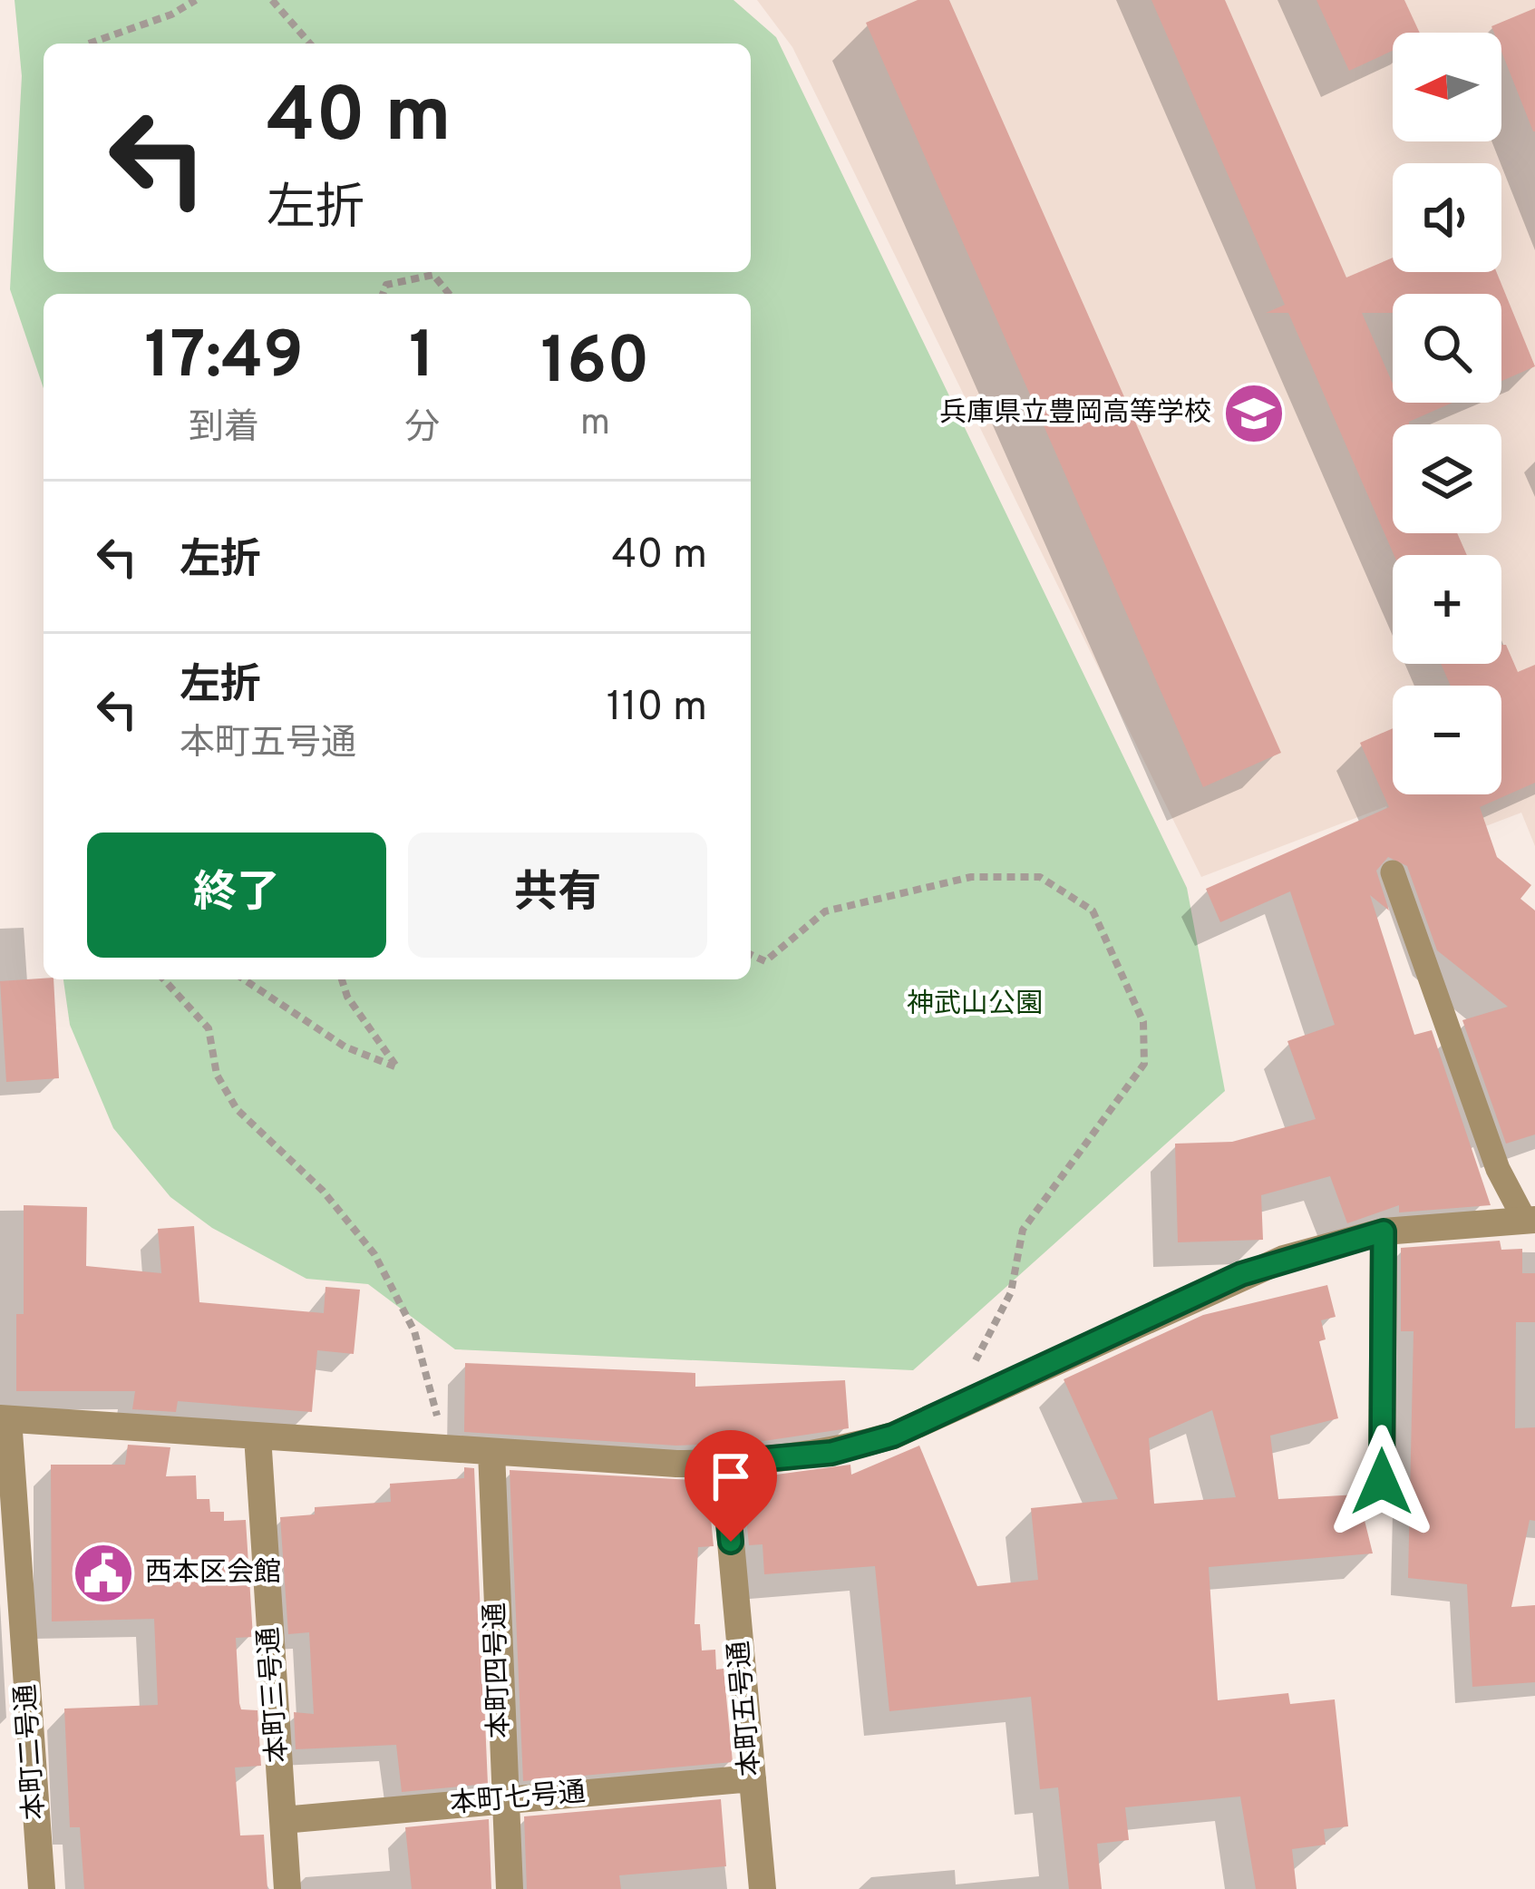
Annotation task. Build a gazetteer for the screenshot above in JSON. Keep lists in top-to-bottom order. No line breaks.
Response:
{"streets":{"street":["本町四号通","本町三号通","本町五号通","本町二号通","本町七号通"]},"crossings":[["本町四号通","本町七号通"],["本町三号通","本町七号通"],["本町五号通","本町七号通"]],"parks":["神武山公園"],"places":{"school or university":["兵庫県立豊岡高等学校"],"public building":["西本区会館"]},"north":"left","page":{"map_buttons":["+","−"],"turn":["40 m","左折"],"eta":["17:49","到着","1","分","160","m"],"list":[{"name":"左折","value":"40 m"},{"name":"左折","note":"本町五号通","value":"110 m"}],"buttons":["終了","共有"]}}
